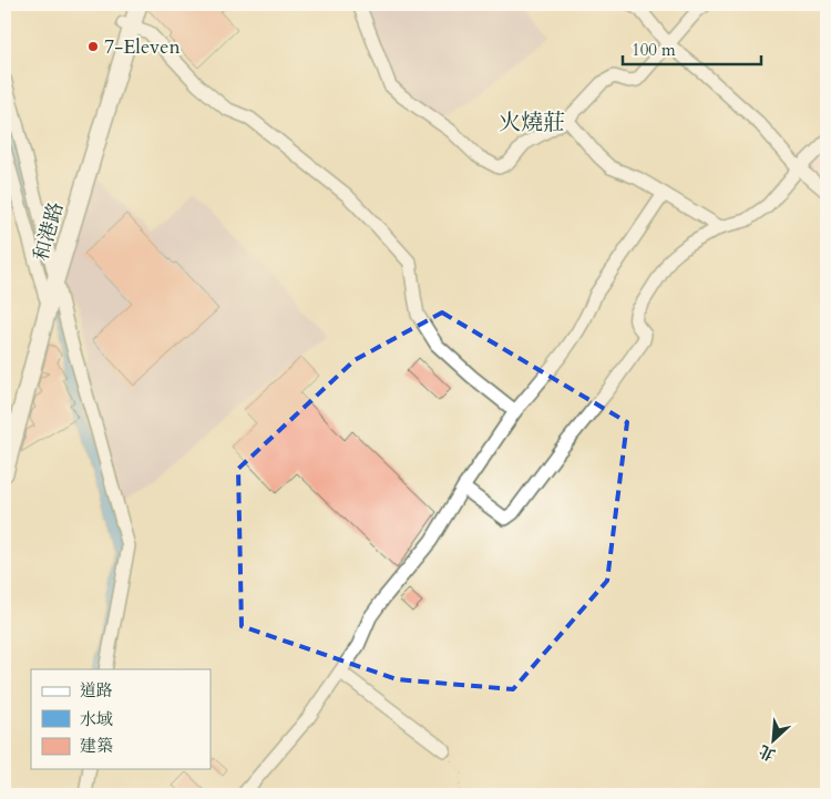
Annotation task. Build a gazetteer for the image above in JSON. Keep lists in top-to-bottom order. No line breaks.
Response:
{"streets":{"main road":["和港路"]},"districts":["火燒莊"],"places":["7-Eleven"],"legend":["道路","水域","建築"],"scale_bar":"100 m","north":"bottom left"}
